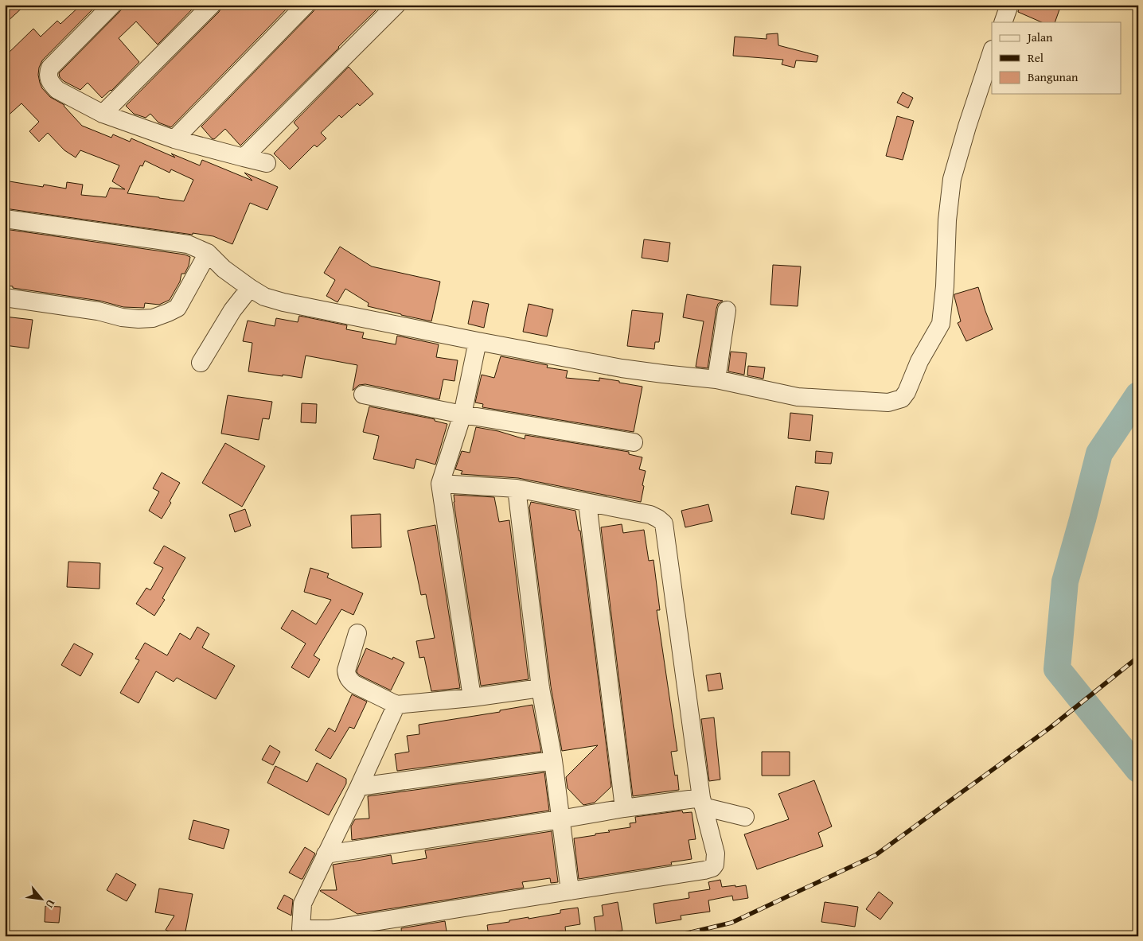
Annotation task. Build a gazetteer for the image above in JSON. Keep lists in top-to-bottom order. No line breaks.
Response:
{"legend":["Jalan","Rel","Bangunan"],"north":"bottom right"}
